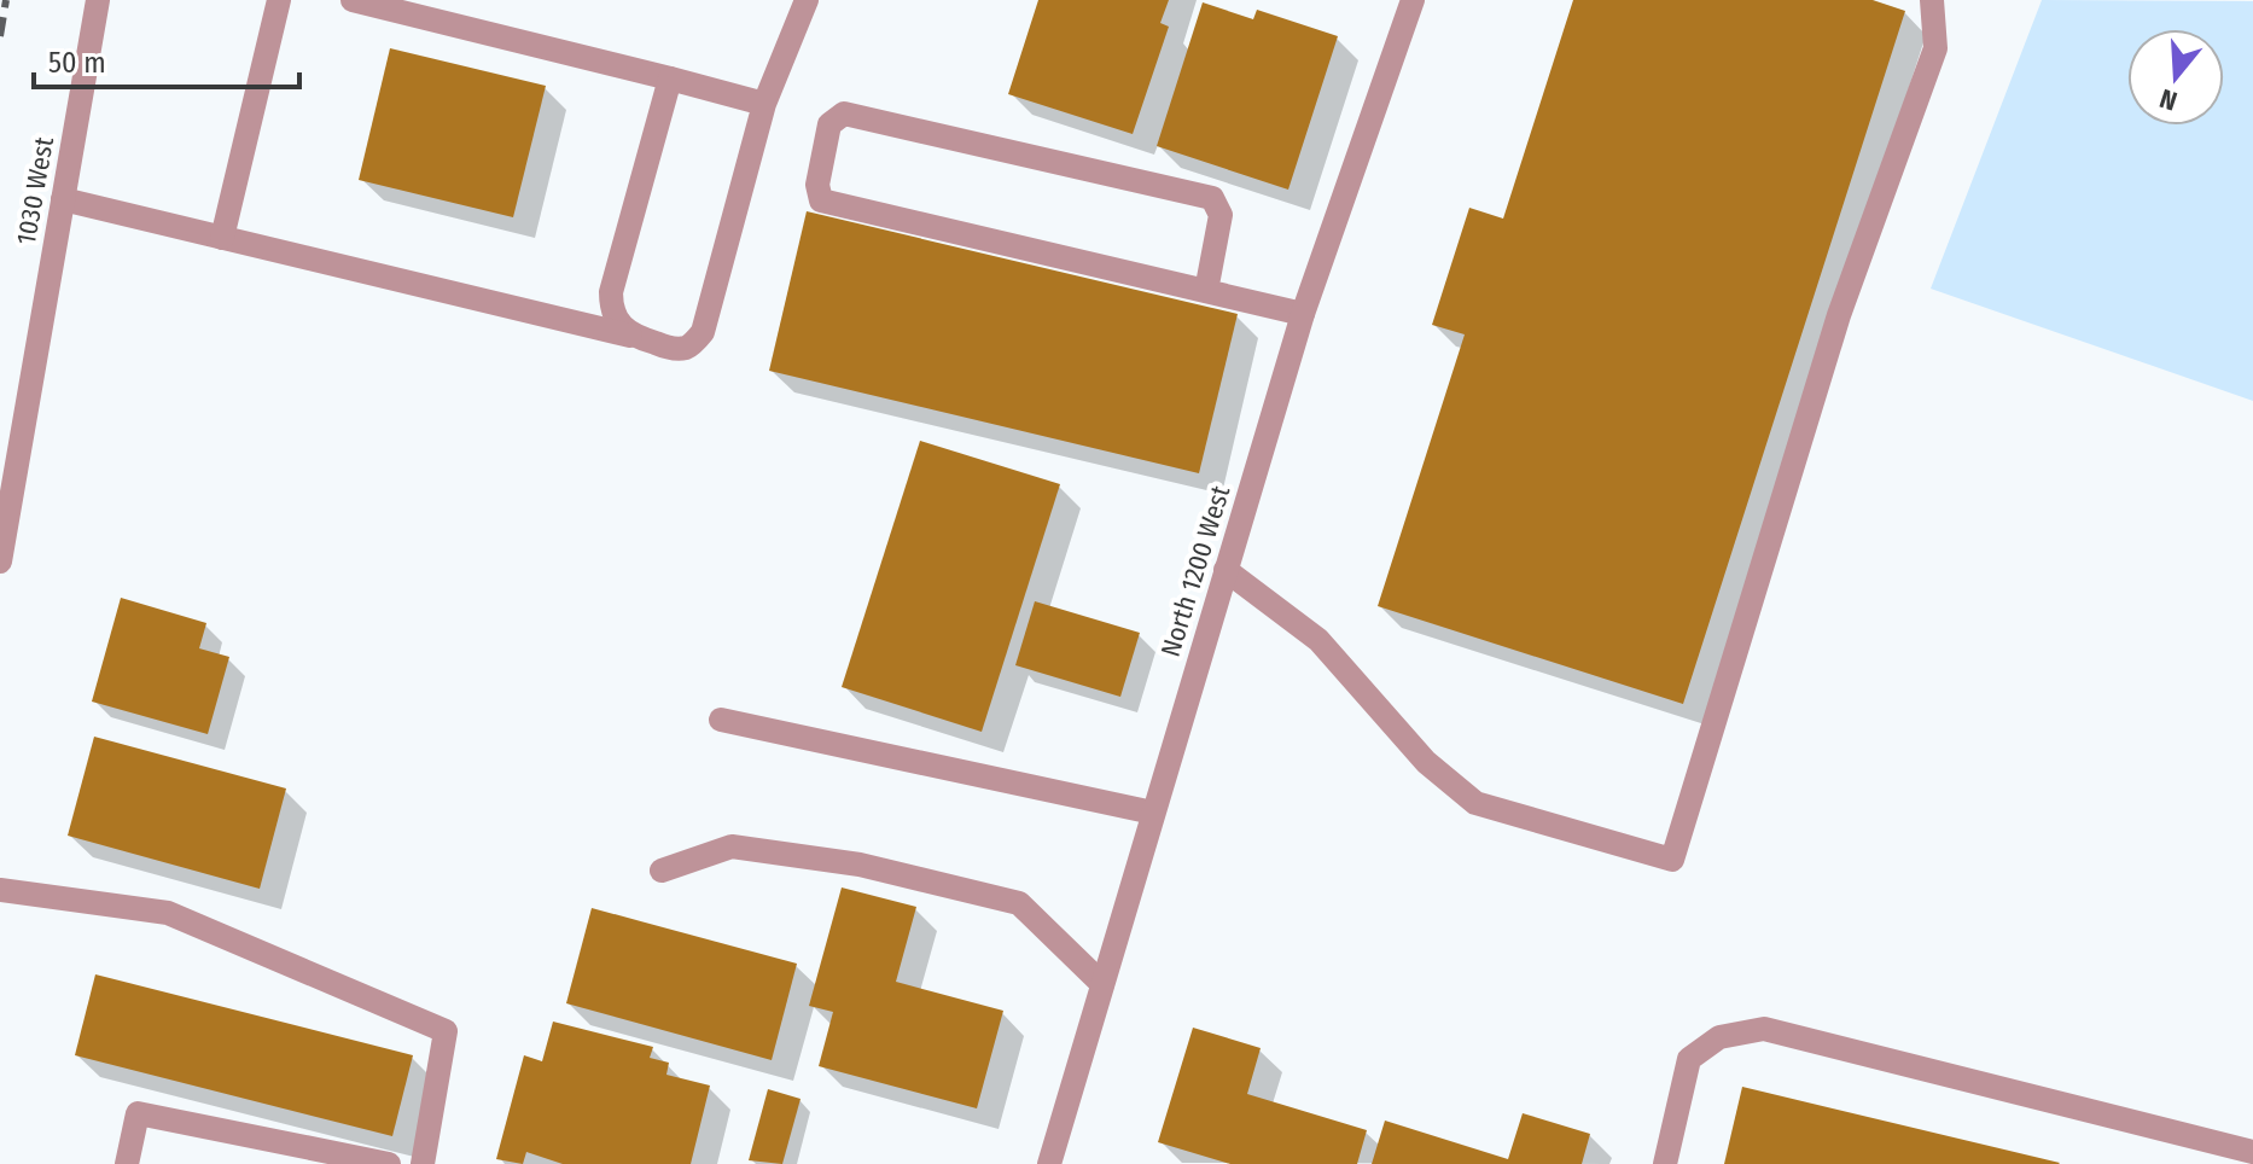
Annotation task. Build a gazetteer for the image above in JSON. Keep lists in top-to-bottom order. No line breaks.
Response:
{"streets":{"street":["1030 West","North 1200 West"]},"scale_bar":"50 m","north":"bottom"}
